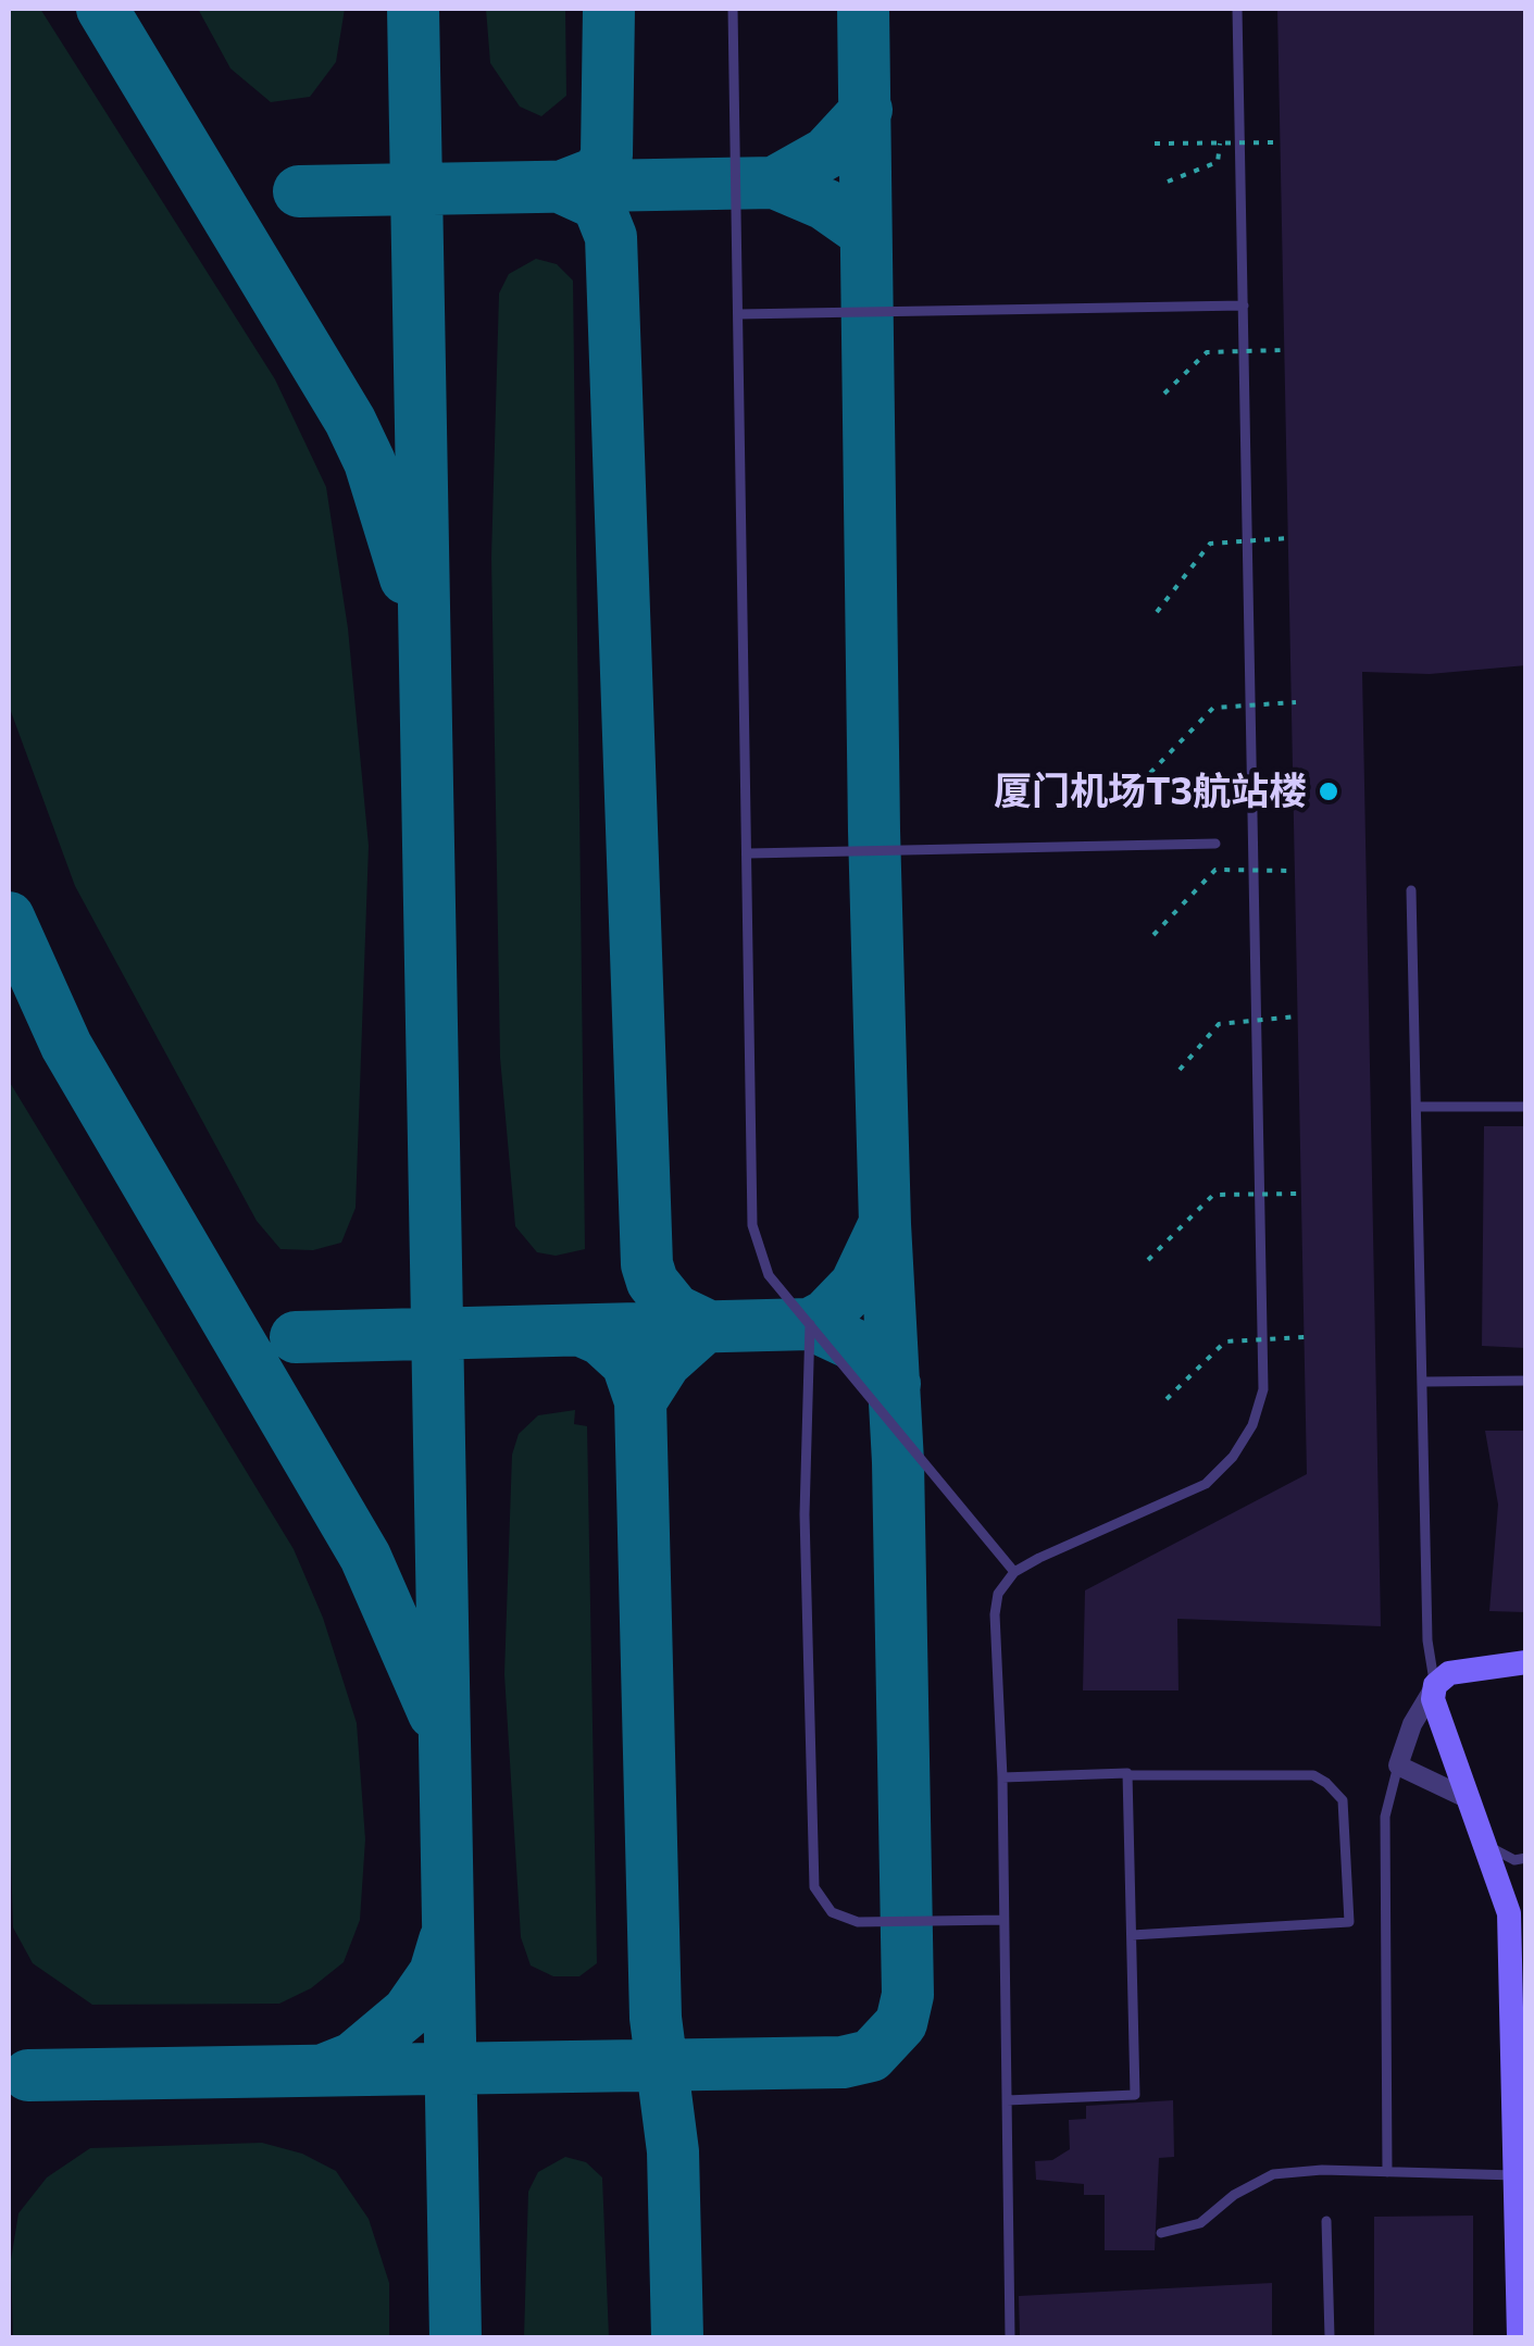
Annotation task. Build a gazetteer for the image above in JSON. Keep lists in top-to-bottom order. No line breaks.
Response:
{"places":["厦门机场T3航站楼"]}
